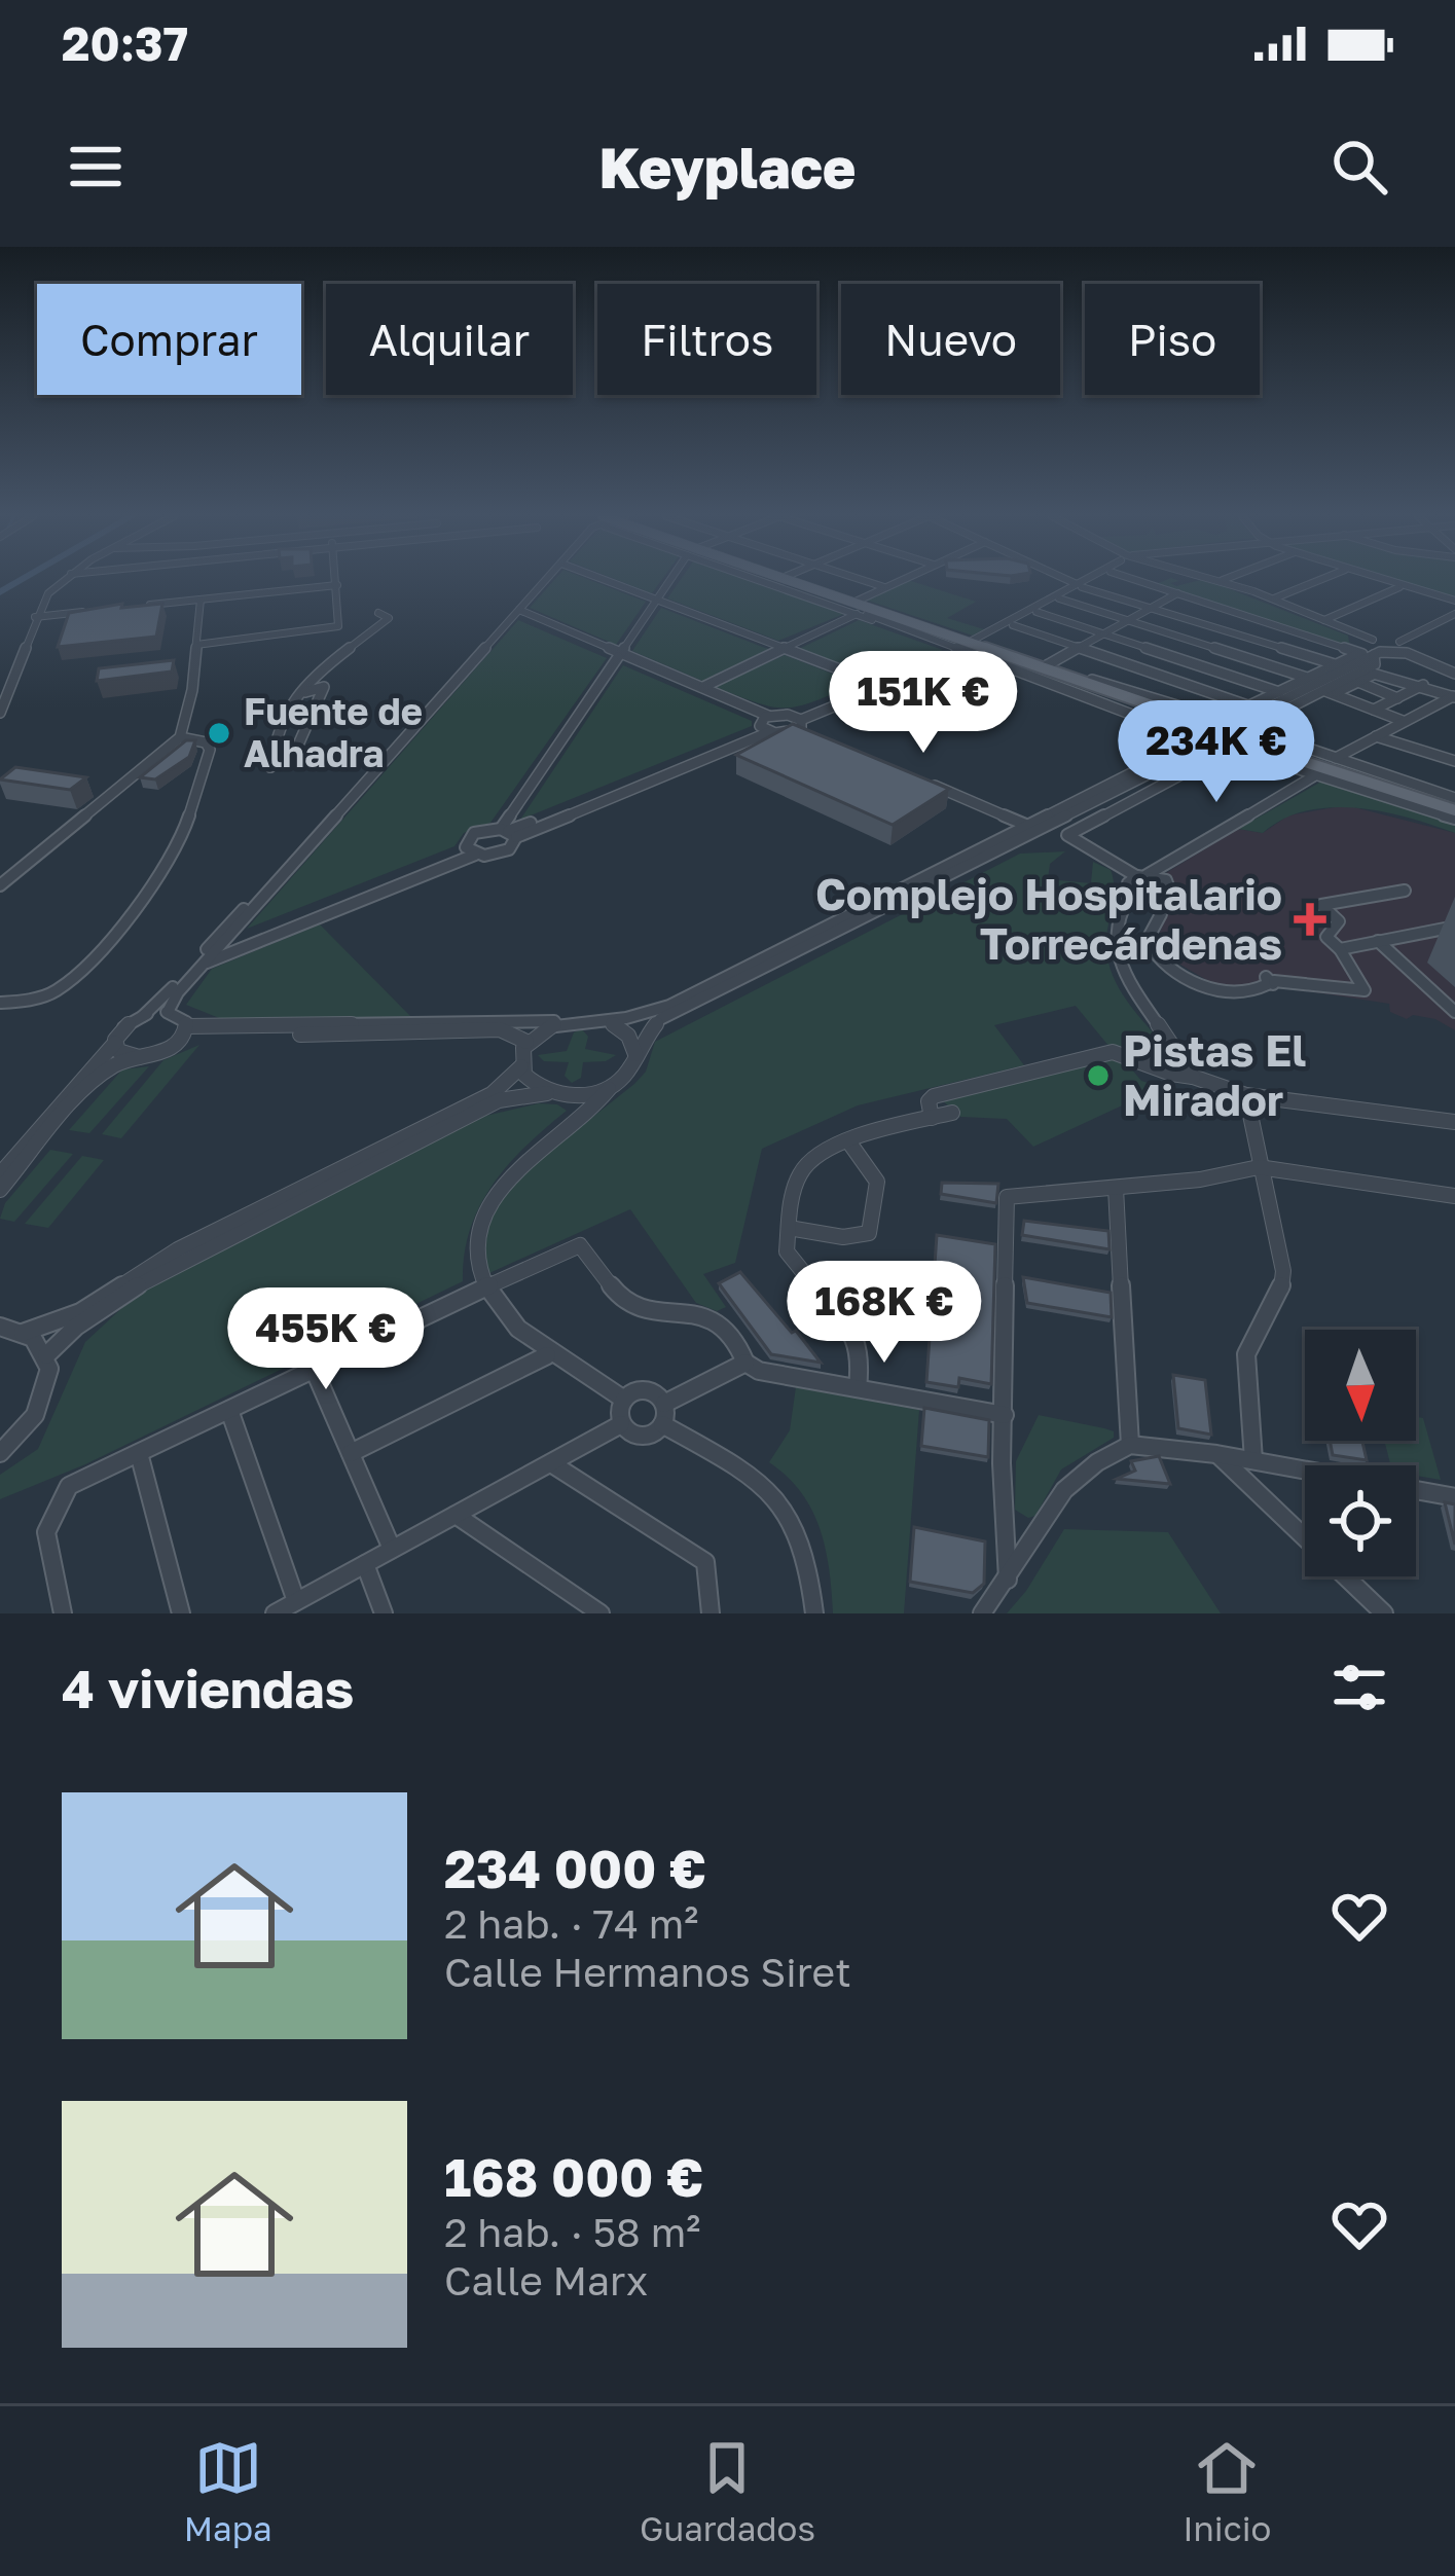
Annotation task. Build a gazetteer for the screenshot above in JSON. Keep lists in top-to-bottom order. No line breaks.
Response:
{"places":{"other":["Fuente de Alhadra","Pistas El Mirador"],"health":["Complejo Hospitalario Torrecárdenas"]},"north":"bottom","page":{"status":"20:37","header":"Keyplace","chip":["Comprar","Alquilar","Filtros","Nuevo","Piso"],"price":["151K €","234K €","168K €","455K €"],"heading":"4 viviendas","list":[{"name":"234 000 €","note":"2 hab. · 74 m² · Calle Hermanos Siret"},{"name":"168 000 €","note":"2 hab. · 58 m² · Calle Marx"}],"tabs":["Mapa","Guardados","Inicio"]}}
